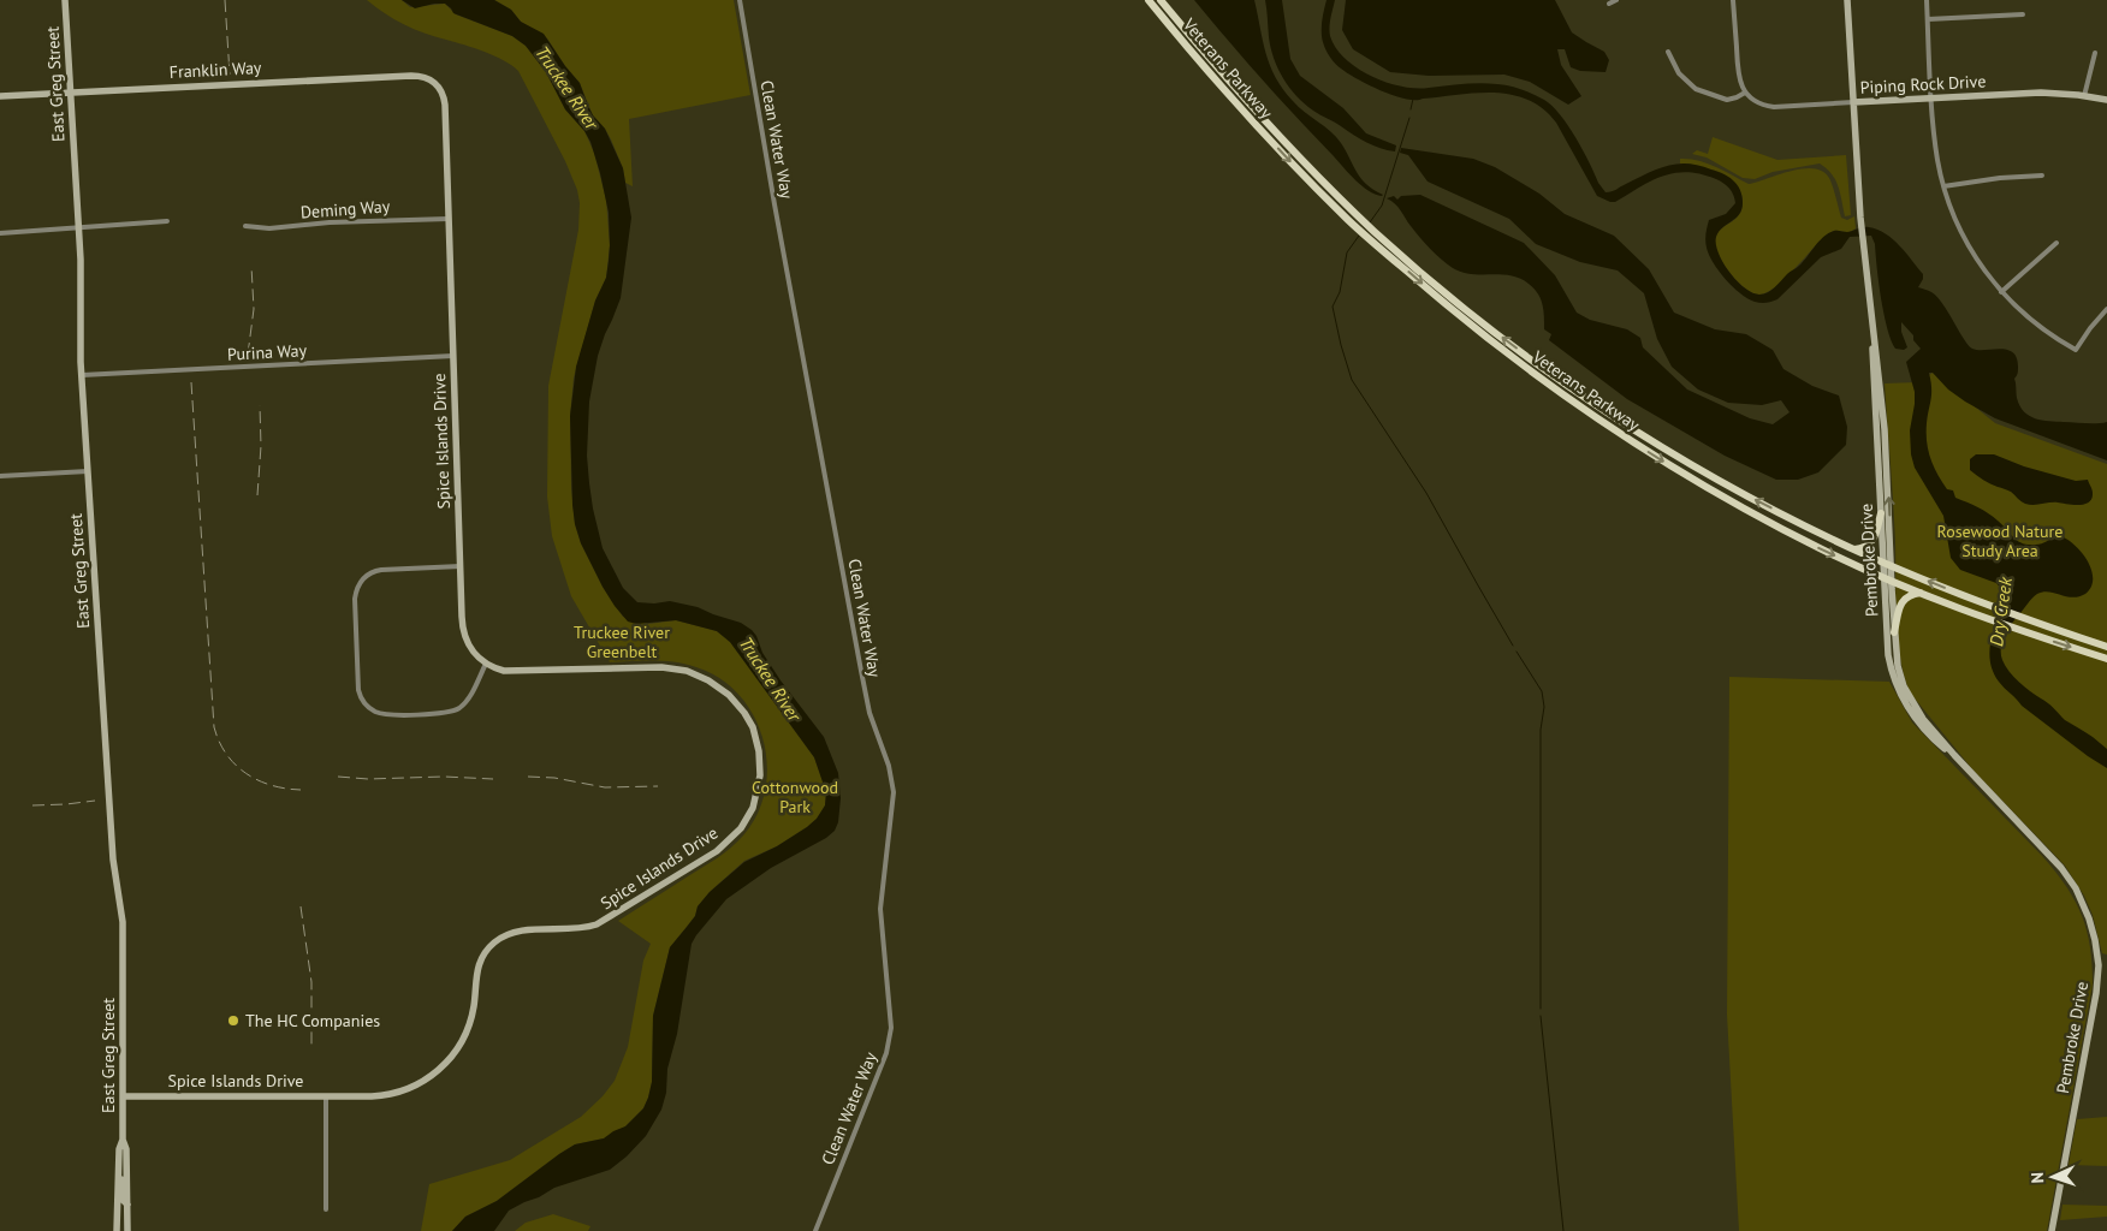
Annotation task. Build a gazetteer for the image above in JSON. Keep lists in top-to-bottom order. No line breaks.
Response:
{"streets":{"main road":["Veterans Parkway"],"street":["Franklin Way","East Greg Street","Piping Rock Drive","Clean Water Way","Deming Way","Purina Way","Spice Islands Drive","Pembroke Drive"]},"crossings":[["Veterans Parkway","Pembroke Drive"],["Franklin Way","East Greg Street"],["Franklin Way","Spice Islands Drive"],["East Greg Street","Purina Way"],["East Greg Street","Spice Islands Drive"],["Piping Rock Drive","Pembroke Drive"],["Deming Way","Spice Islands Drive"],["Purina Way","Spice Islands Drive"]],"water":["Truckee River","Dry Creek"],"parks":["Rosewood Nature Study Area","Truckee River Greenbelt","Cottonwood Park"],"places":["The HC Companies"],"north":"left"}
